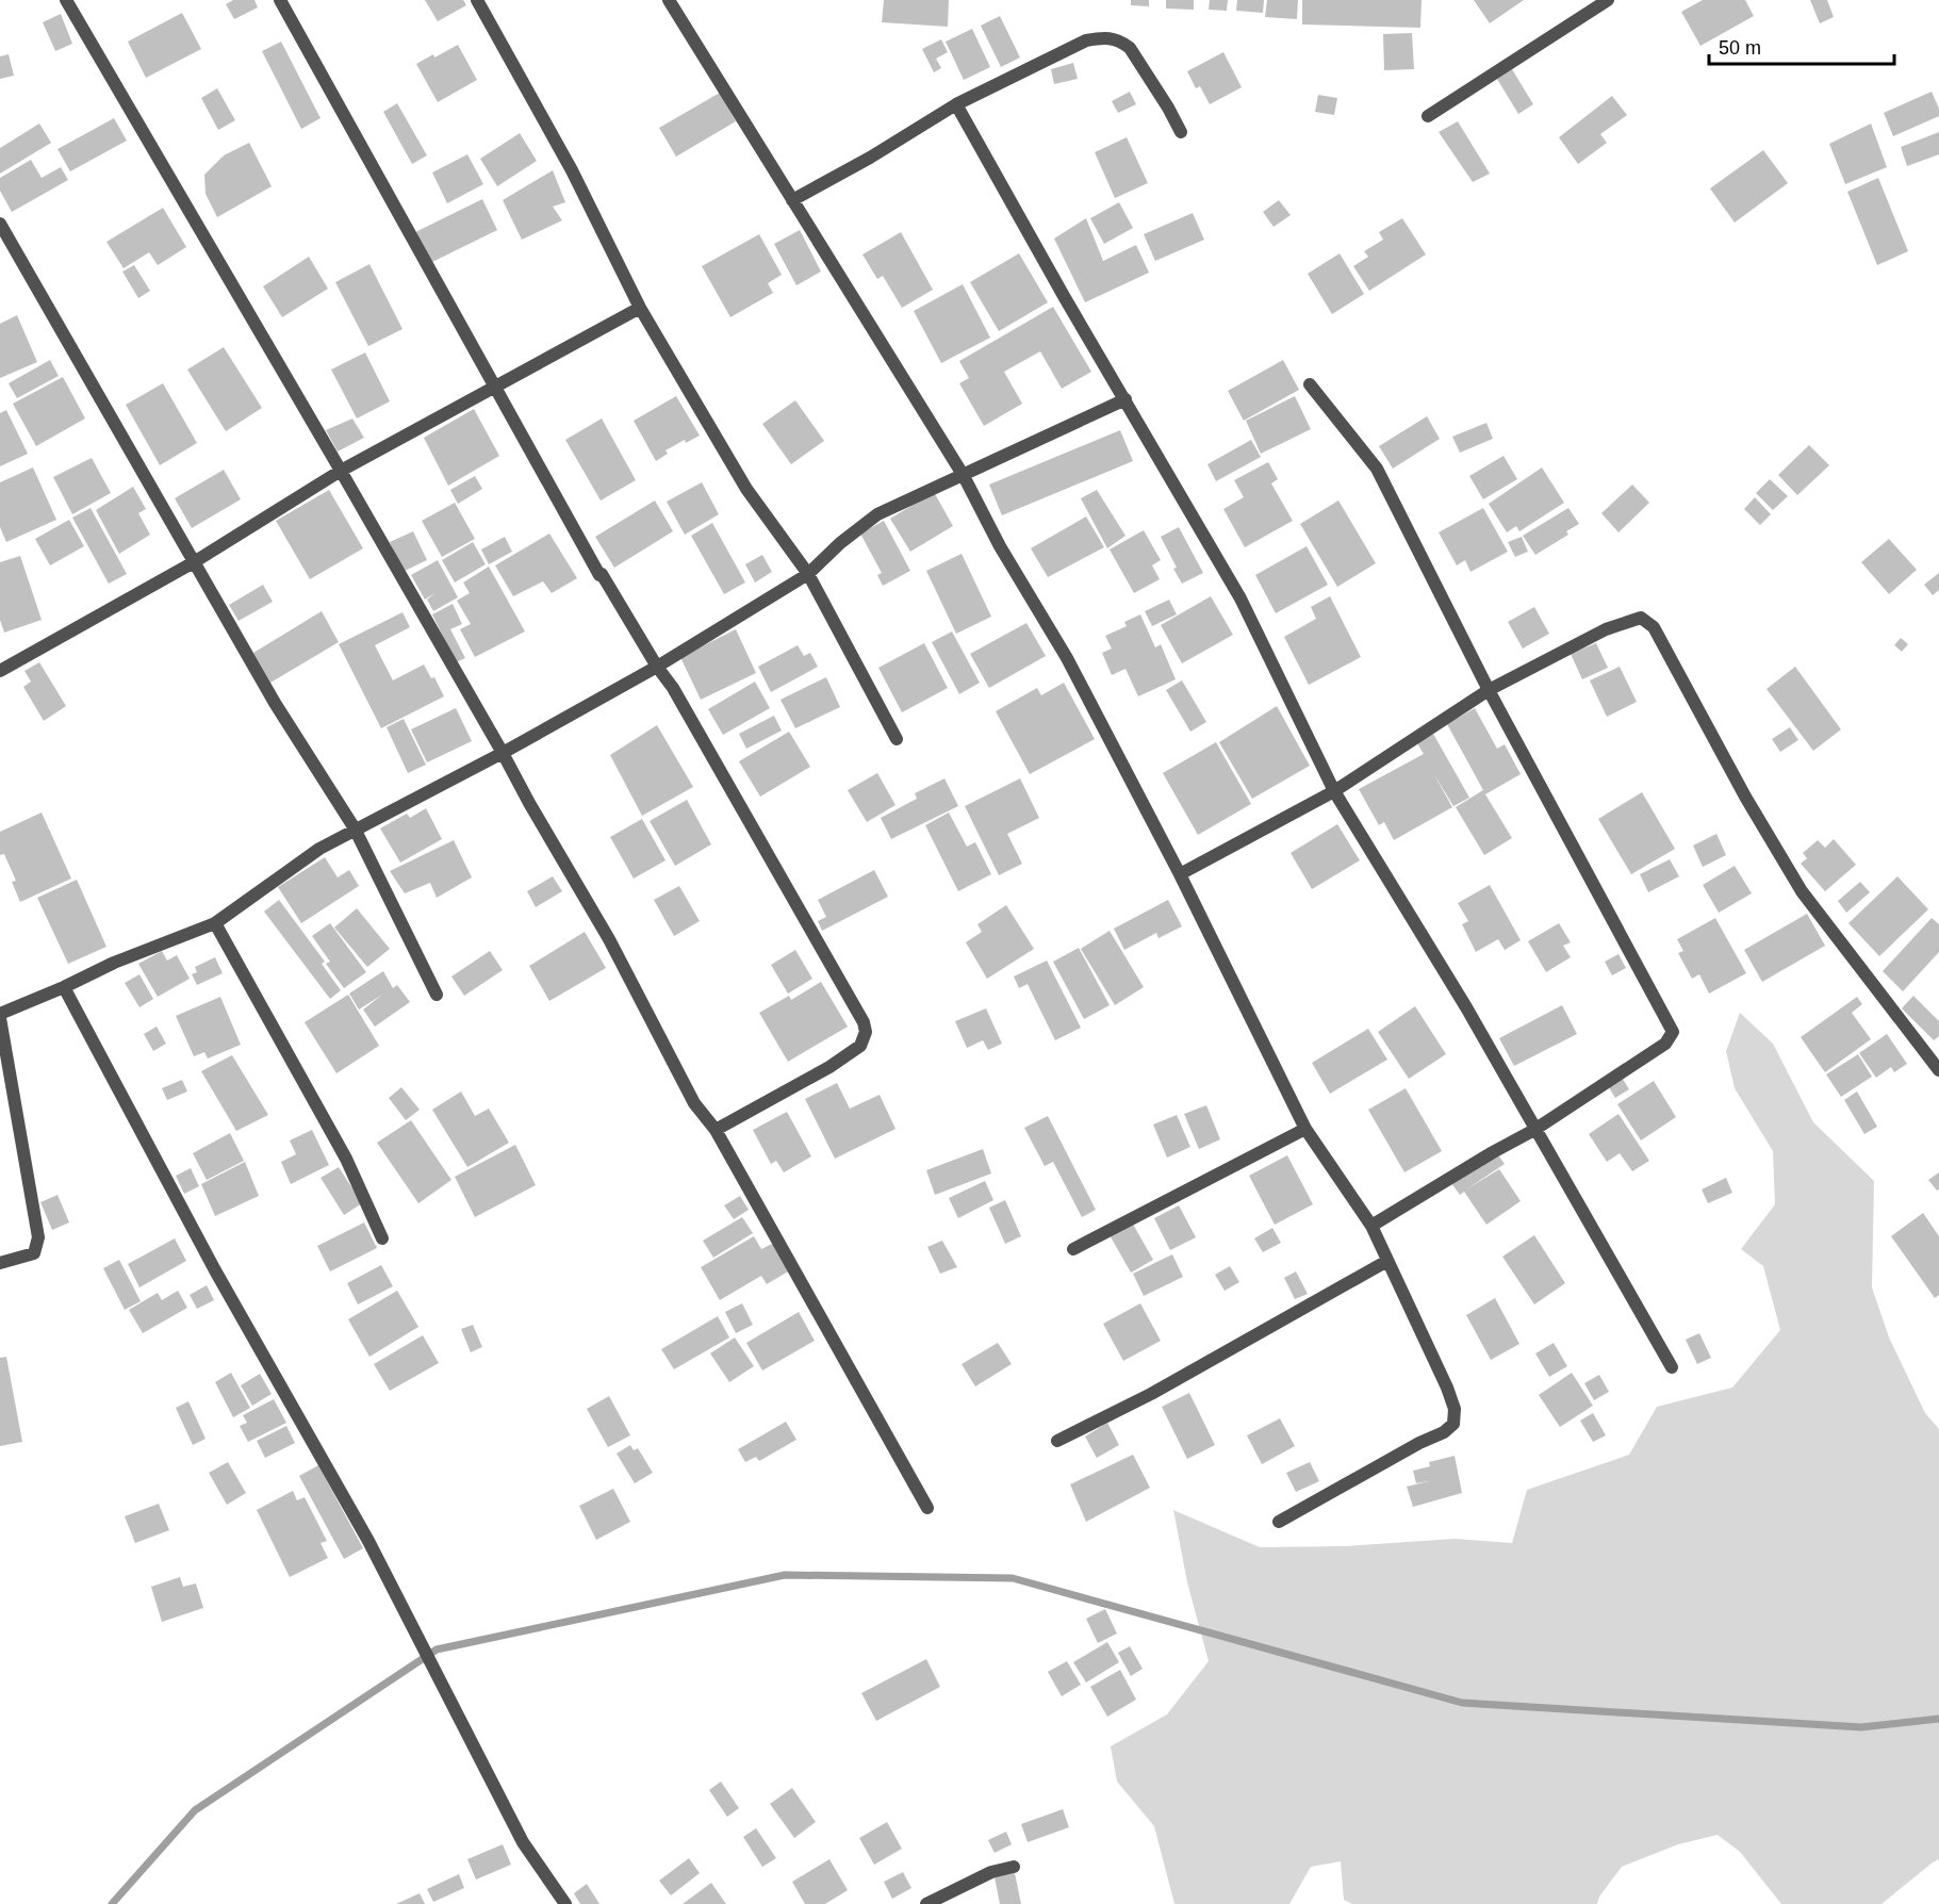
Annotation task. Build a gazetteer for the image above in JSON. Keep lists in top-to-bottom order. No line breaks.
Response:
{"scale_bar":"50 m"}
